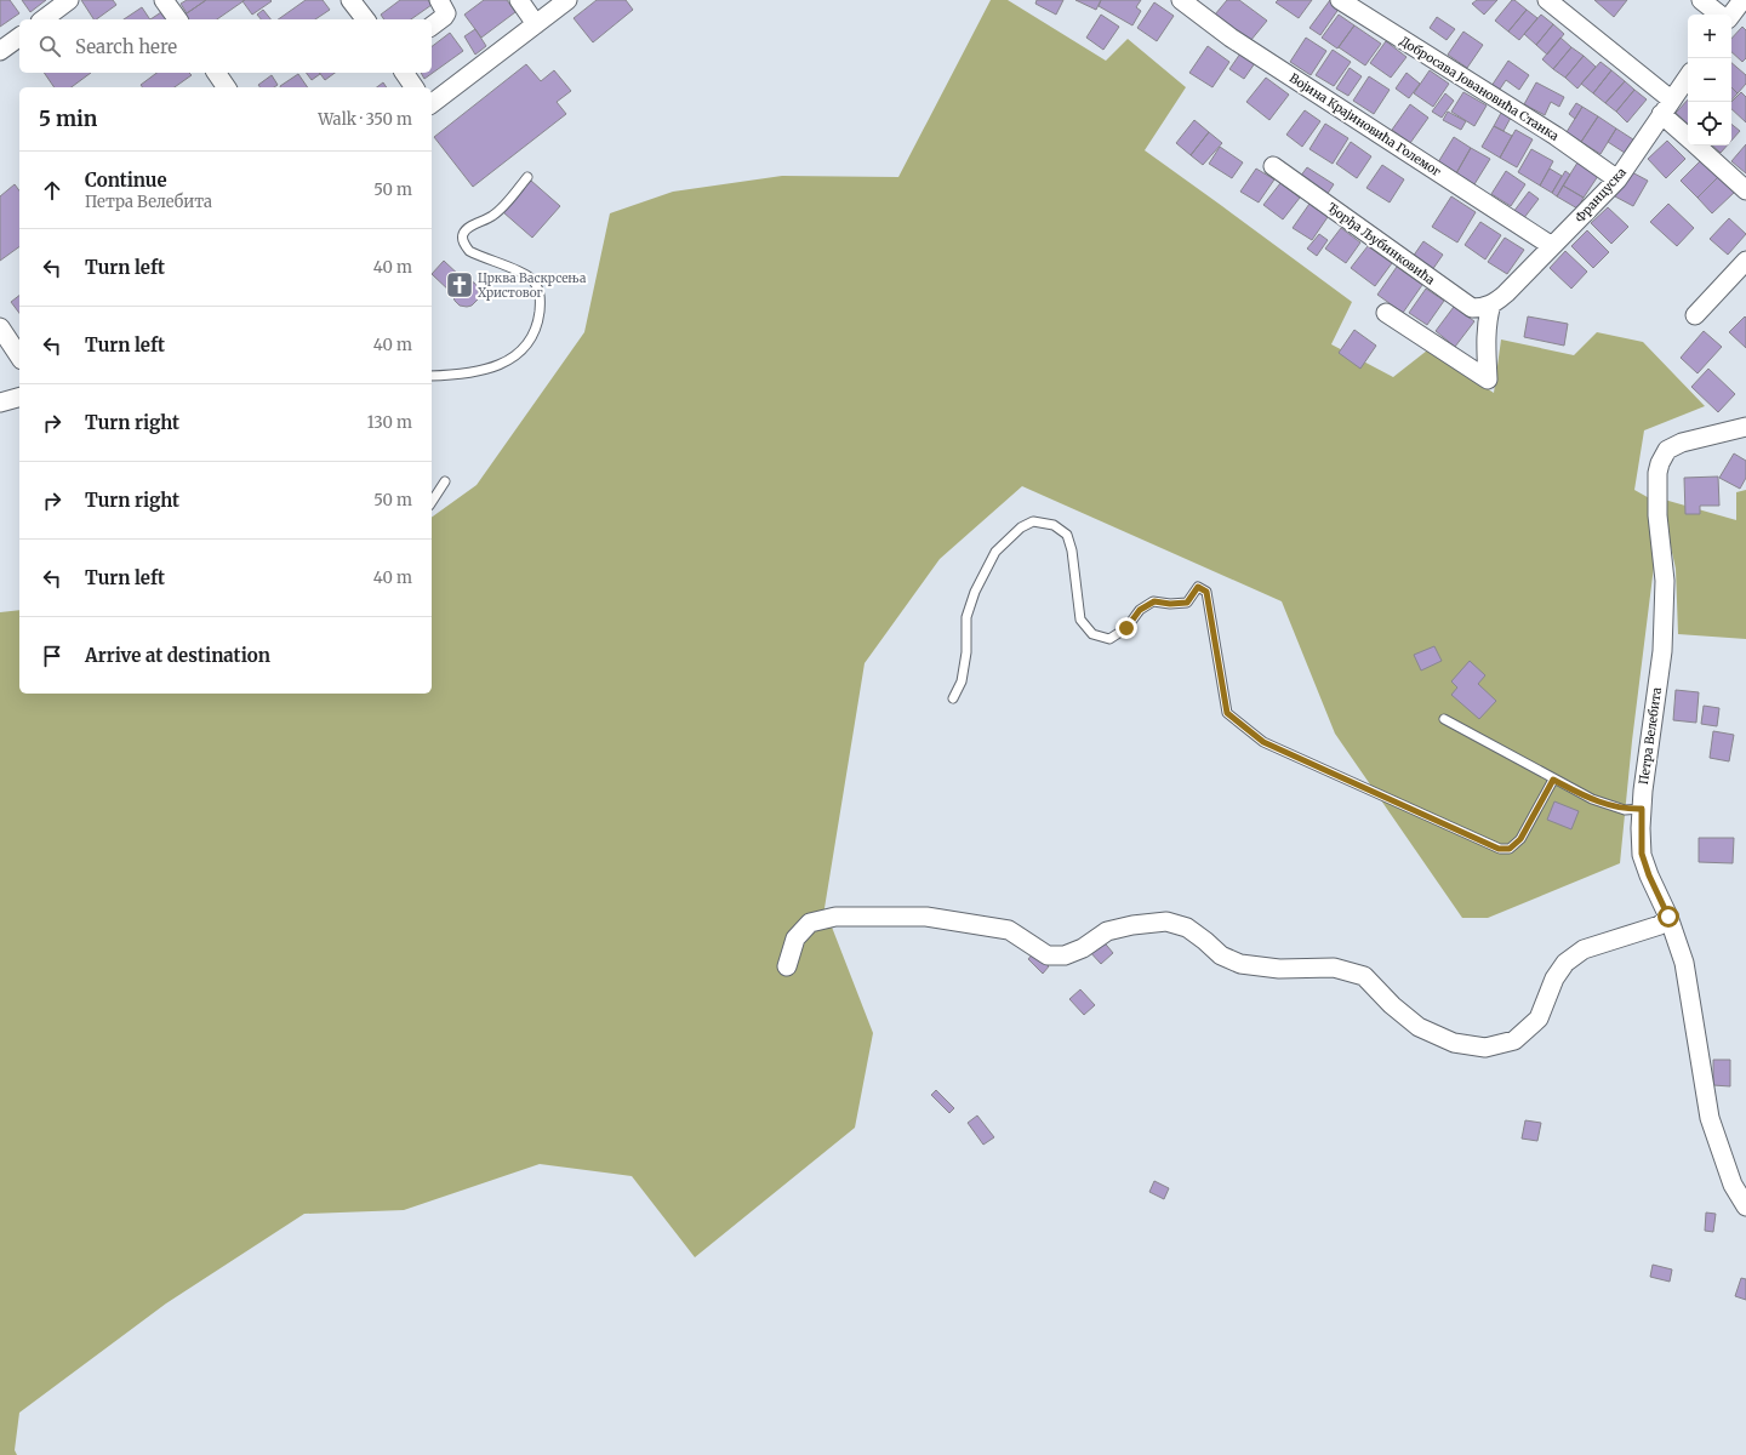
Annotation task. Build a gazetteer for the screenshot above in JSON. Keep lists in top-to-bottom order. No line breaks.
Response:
{"streets":{"street":["Добросава Јовановића Станка","Војина Крајиновића Големог","Француска","Ђорђа Љубинковића","Петра Велебита"]},"crossings":[["Добросава Јовановића Станка","Француска"],["Војина Крајиновића Големог","Француска"],["Француска","Ђорђа Љубинковића"]],"places":{"church":["Црква Васкрсења Христовог"]},"page":{"map_buttons":["+","−"],"search":"Search here","heading":["5 min","Walk · 350 m"],"list":[["Continue","Петра Велебита","50 m"],["Turn left","40 m"],["Turn left","40 m"],["Turn right","130 m"],["Turn right","50 m"],["Turn left","40 m"],"Arrive at destination"]}}
